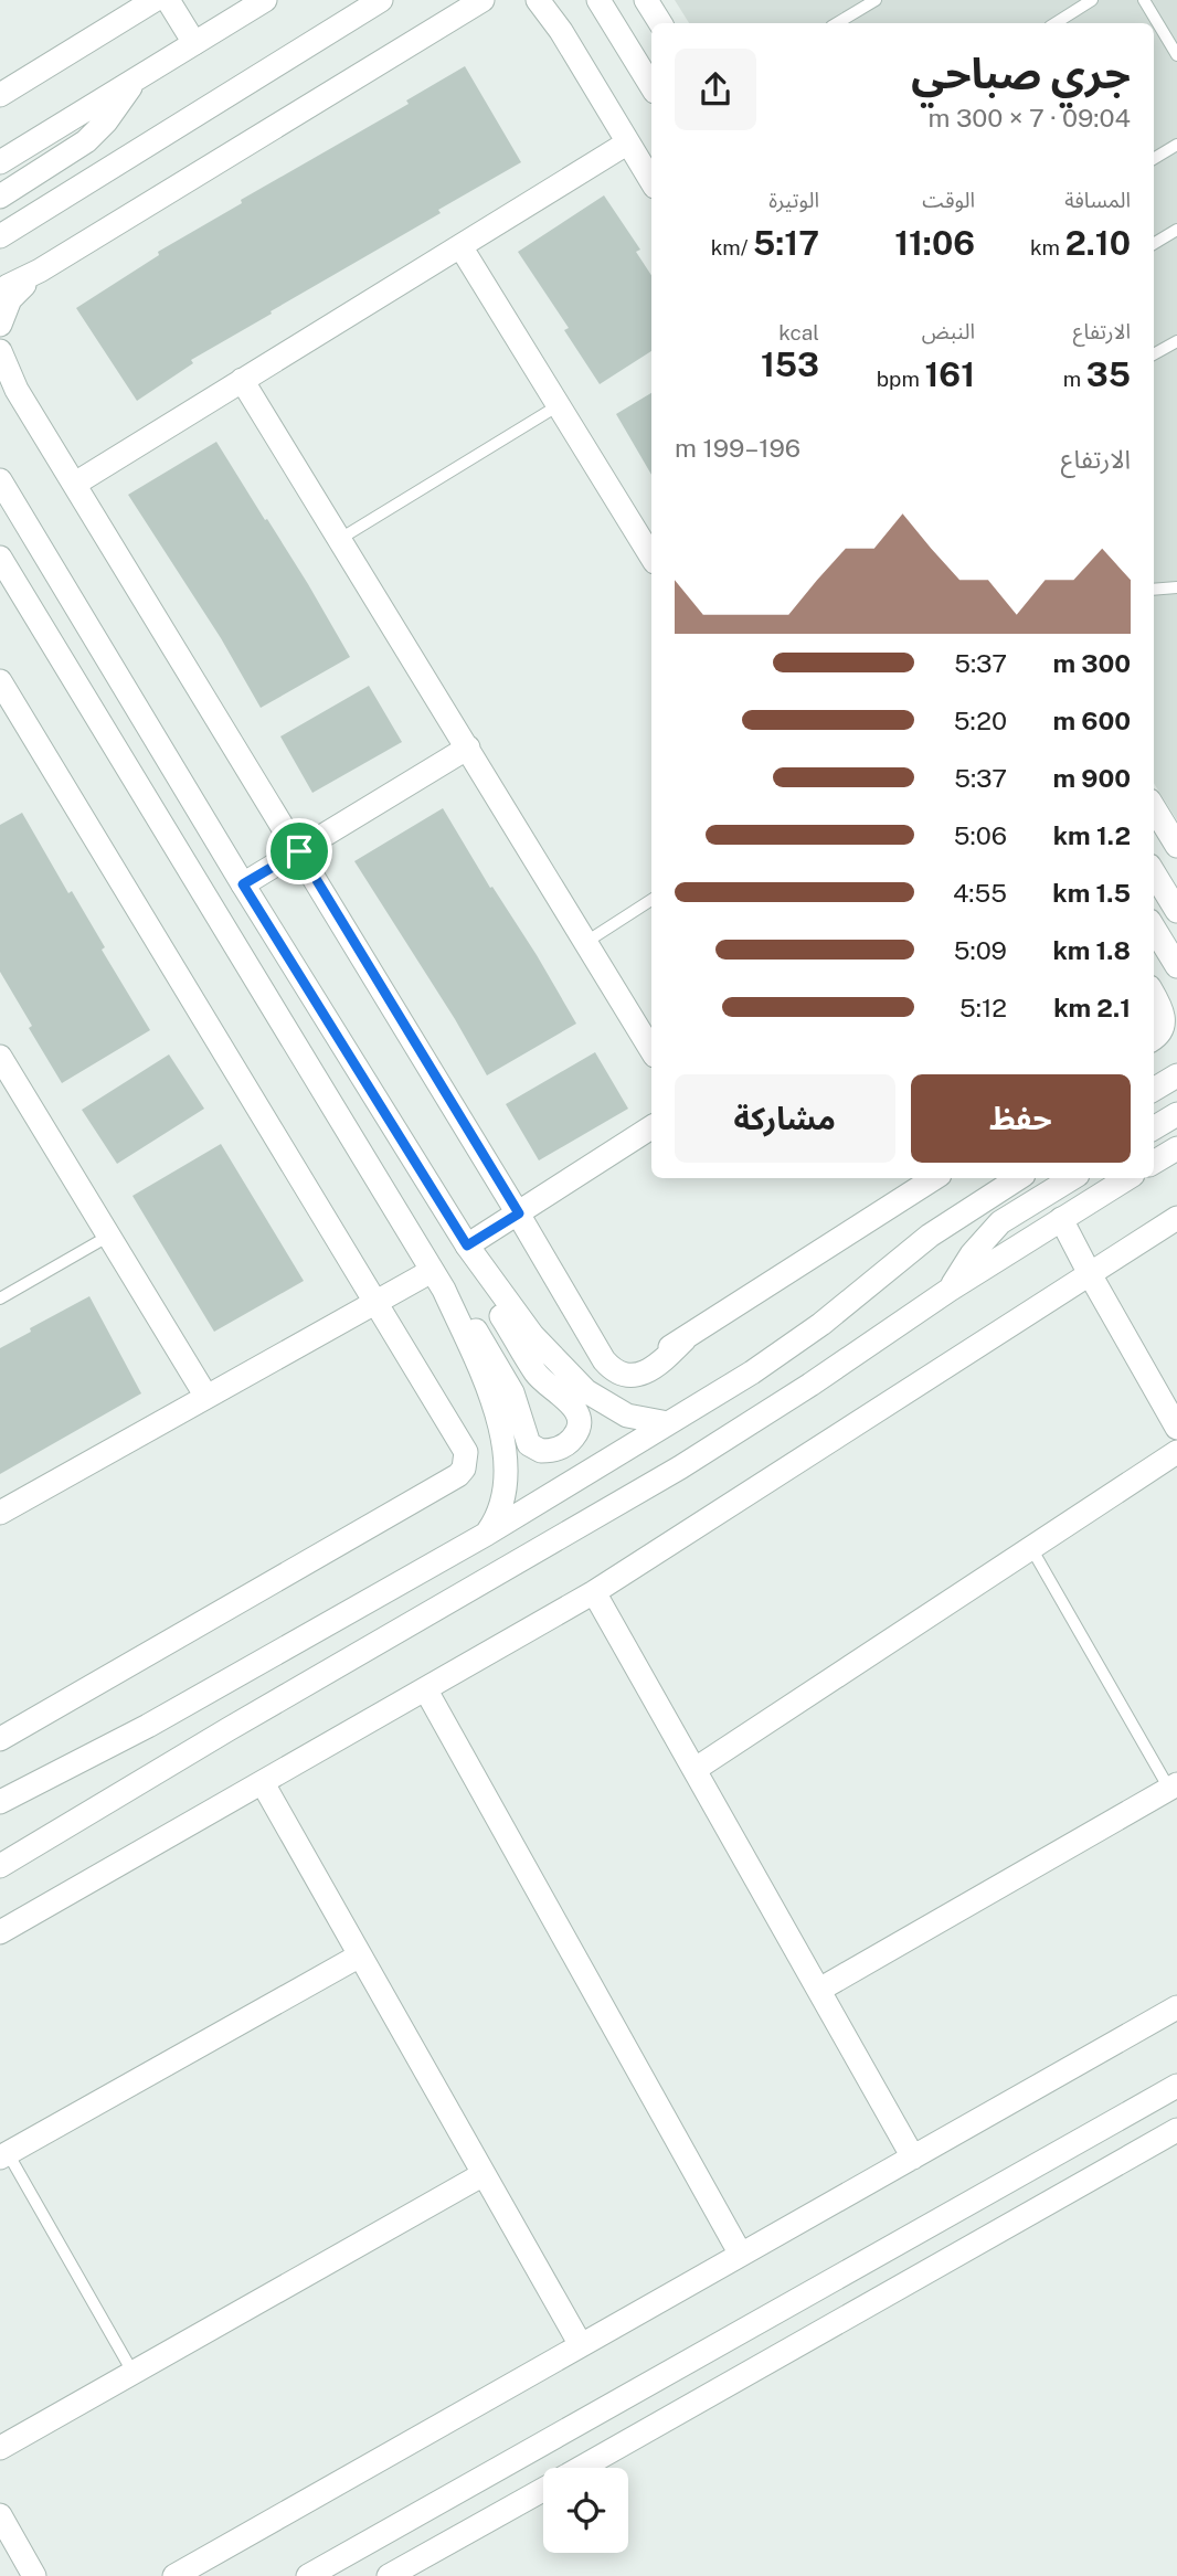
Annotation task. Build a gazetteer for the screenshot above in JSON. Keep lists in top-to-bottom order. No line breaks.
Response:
{"page":{"heading":["جري صباحي","09:04 · 7 × 300 m"],"stats":[["المسافة","2.10 km"],["الوقت","11:06"],["الوتيرة","5:17 /km"],["الارتفاع","35 m"],["النبض","161 bpm"],["kcal","153"]],"chart":["الارتفاع","196–199 m"],"list":[{"name":"300 m","note":"5:37"},{"name":"600 m","note":"5:20"},{"name":"900 m","note":"5:37"},{"name":"1.2 km","note":"5:06"},{"name":"1.5 km","note":"4:55"},{"name":"1.8 km","note":"5:09"},{"name":"2.1 km","note":"5:12"}],"buttons":["حفظ","مشاركة"]}}
